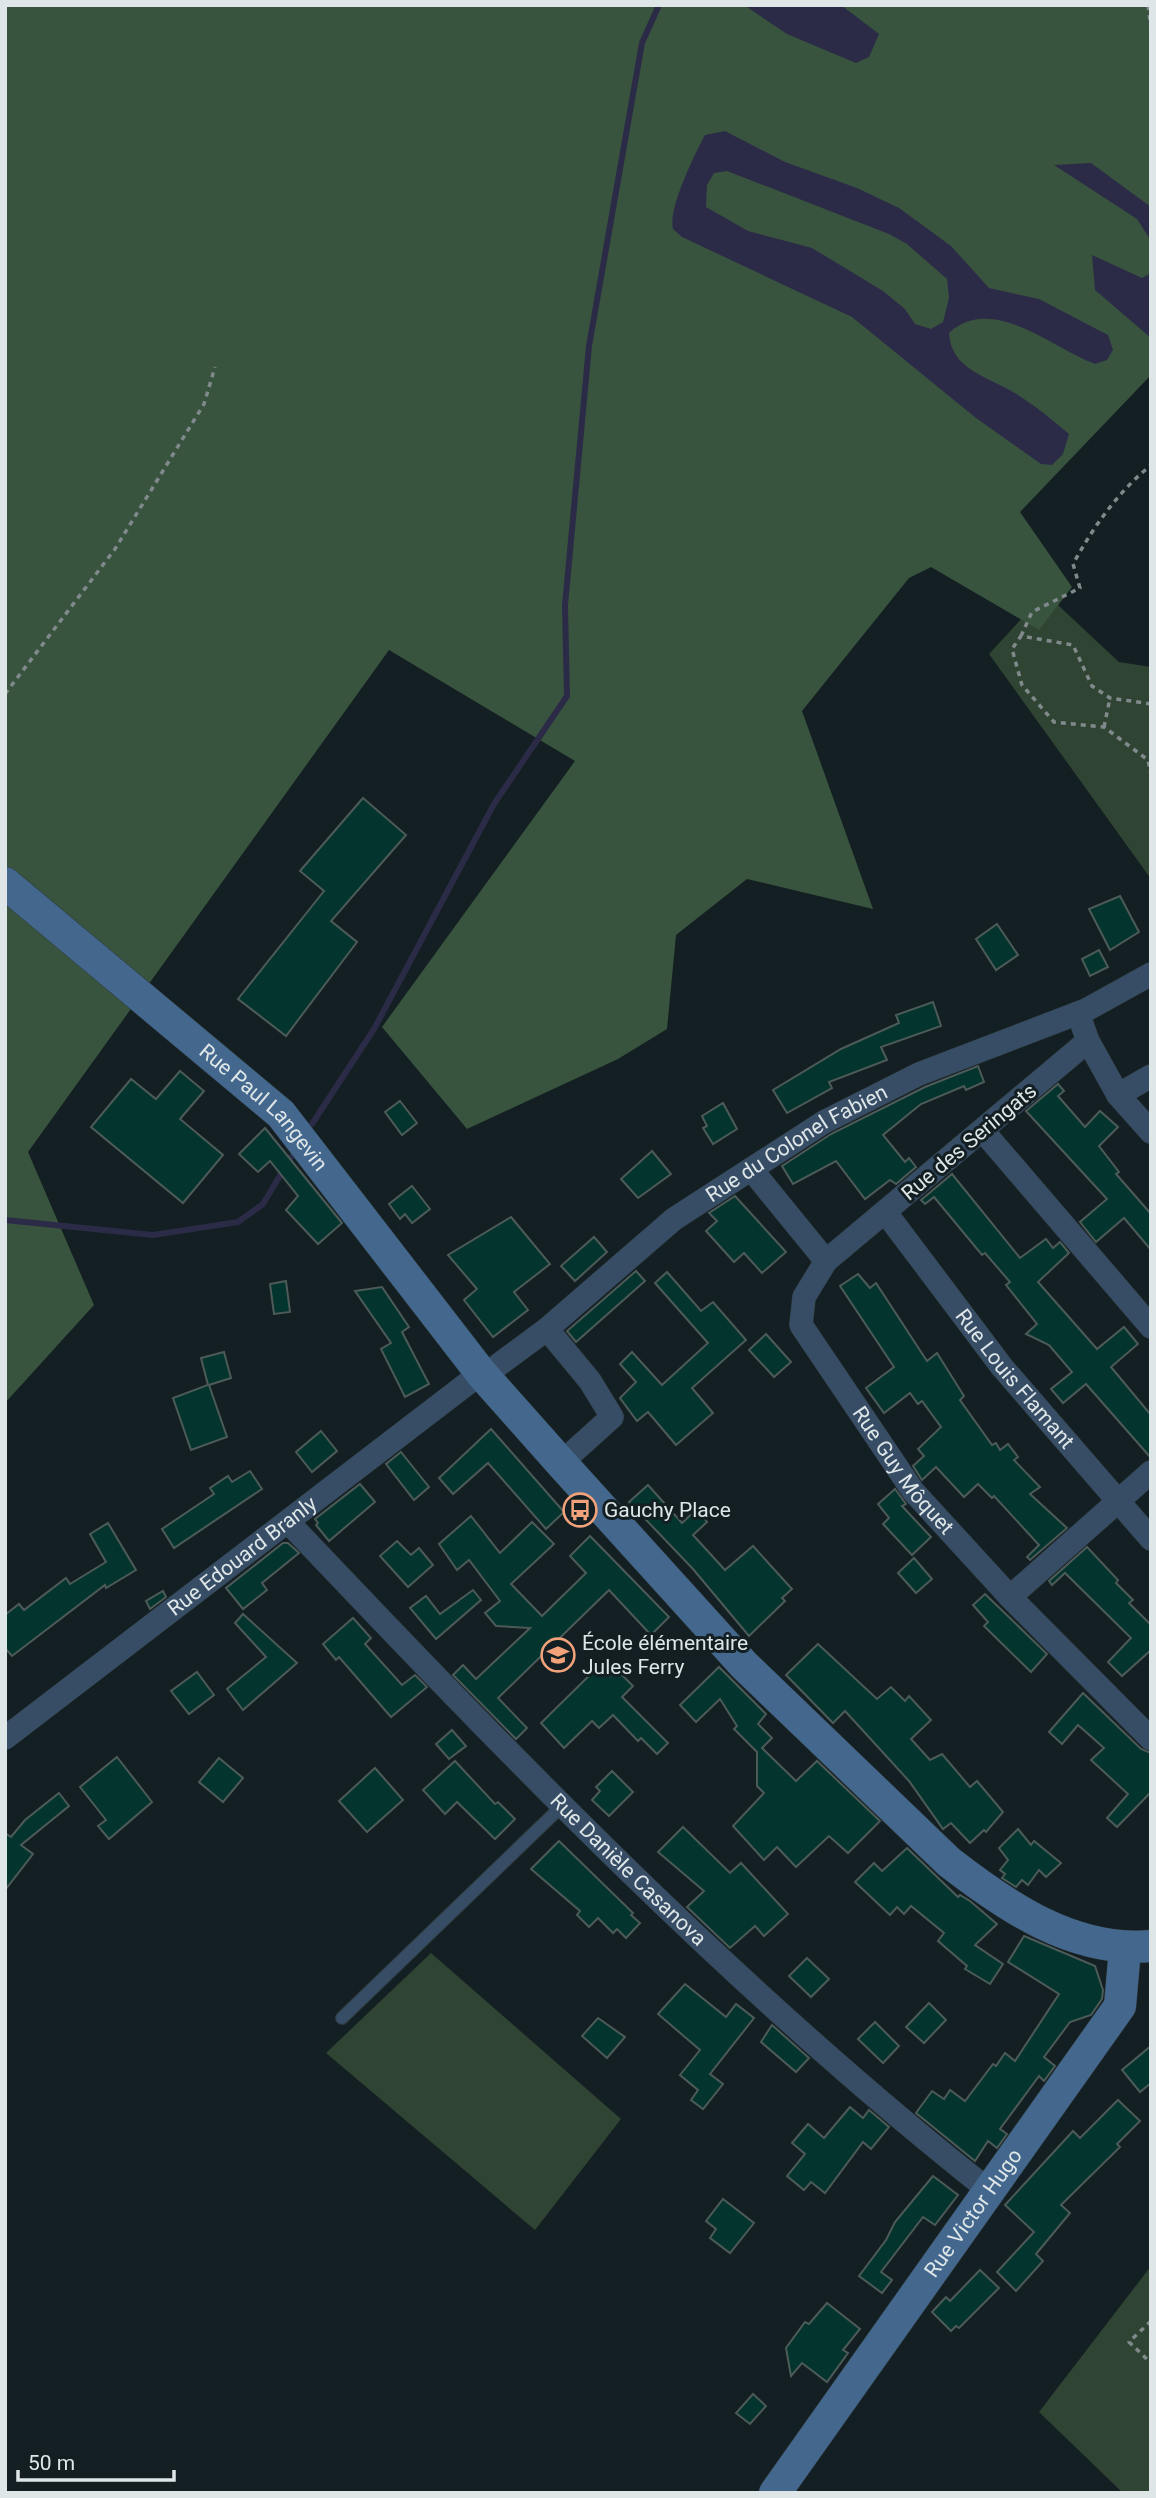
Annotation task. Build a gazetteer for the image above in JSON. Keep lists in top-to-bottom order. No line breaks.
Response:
{"streets":{"main road":["Rue Paul Langevin","Rue Victor Hugo"],"street":["Rue des Seringats","Rue du Colonel Fabien","Rue Louis Flamant","Rue Guy Môquet","Rue Edouard Branly","Rue Danièle Casanova"]},"crossings":[["Rue Paul Langevin","Rue du Colonel Fabien"],["Rue Paul Langevin","Rue Edouard Branly"],["Rue Paul Langevin","Rue Victor Hugo"],["Rue des Seringats","Rue Louis Flamant"],["Rue des Seringats","Rue Guy Môquet"],["Rue du Colonel Fabien","Rue Edouard Branly"],["Rue Edouard Branly","Rue Danièle Casanova"],["Rue Danièle Casanova","Rue Victor Hugo"]],"places":{"bus stop":["Gauchy Place"],"school or university":["École élémentaire Jules Ferry"]},"scale_bar":"50 m"}
